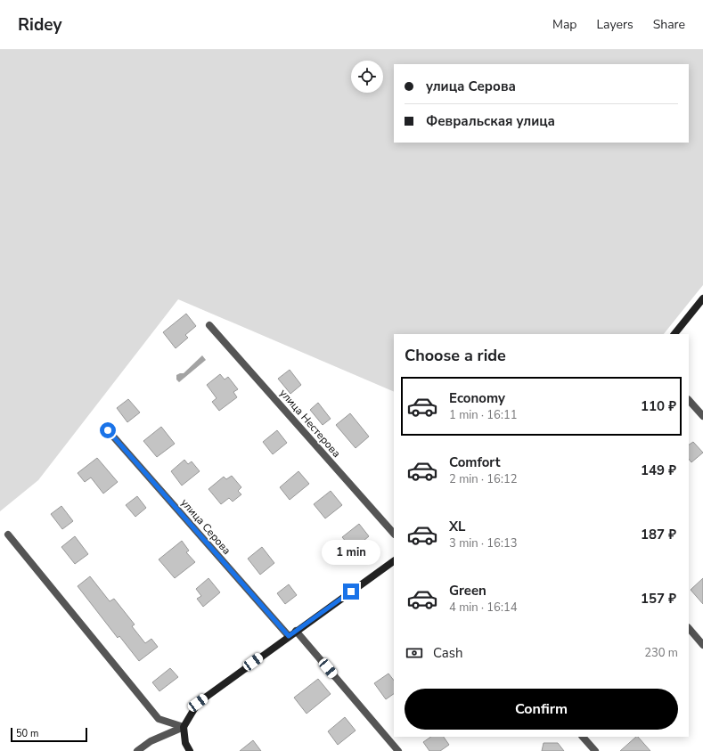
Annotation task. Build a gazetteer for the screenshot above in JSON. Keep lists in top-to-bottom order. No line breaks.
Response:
{"streets":{"street":["улица Нестерова","улица Серова"]},"scale_bar":"50 m","page":{"header":"Ridey","nav":["Map","Layers","Share"],"banner":["улица Серова","Февральская улица"],"heading":"Choose a ride","list":[{"name":"Economy","note":"1 min · 16:11","value":"110 ₽"},{"name":"Comfort","note":"2 min · 16:12","value":"149 ₽"},{"name":"XL","note":"3 min · 16:13","value":"187 ₽"},{"name":"Green","note":"4 min · 16:14","value":"157 ₽"}],"bubble":"1 min","pay":["Cash","230 m"],"buttons":"Confirm","scale":"50 m"}}
